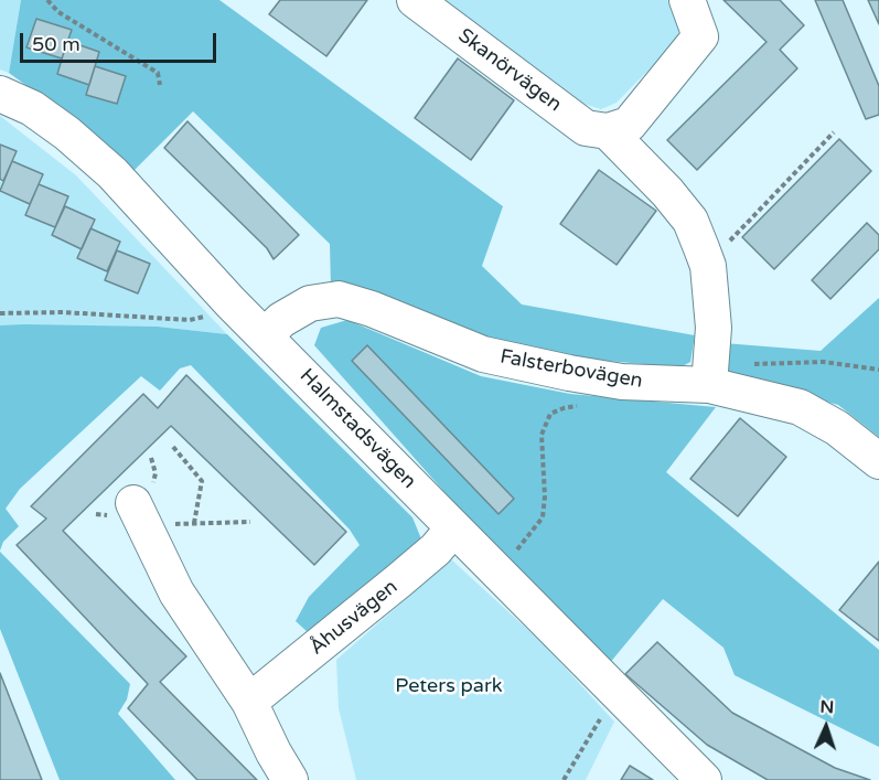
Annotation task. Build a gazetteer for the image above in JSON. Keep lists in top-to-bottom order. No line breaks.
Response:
{"streets":{"street":["Skanörvägen","Falsterbovägen","Halmstadsvägen","Åhusvägen"]},"crossings":[["Skanörvägen","Falsterbovägen"],["Falsterbovägen","Halmstadsvägen"],["Halmstadsvägen","Åhusvägen"]],"parks":["Peters park"],"scale_bar":"50 m","north":"top"}
